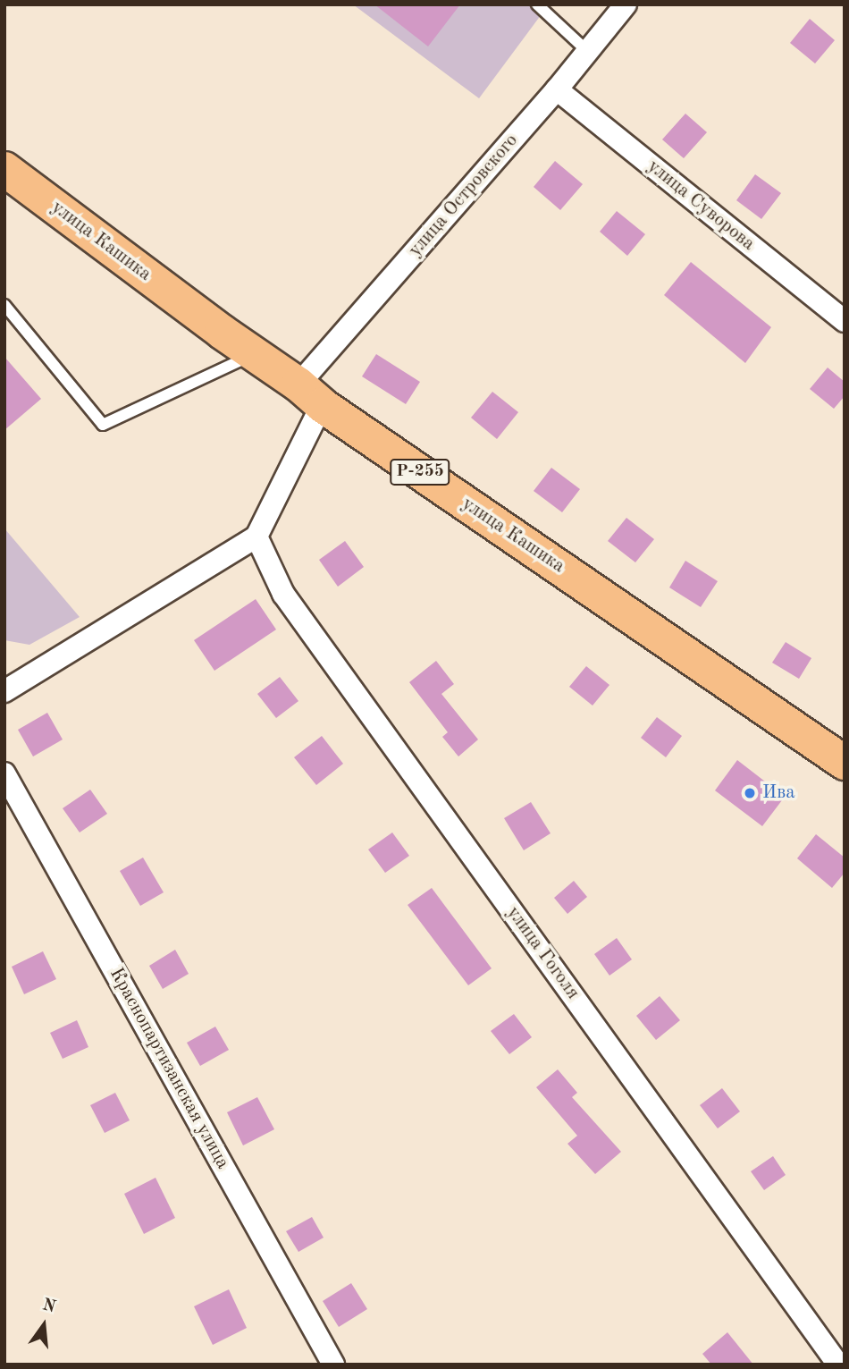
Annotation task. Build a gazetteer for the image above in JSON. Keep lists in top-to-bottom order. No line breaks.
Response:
{"streets":{"highway":["улица Кашика","Р-255"],"street":["улица Островского","улица Суворова","улица Гоголя","Краснопартизанская улица"]},"crossings":[["улица Островского","улица Суворова"],["улица Островского","улица Кашика"],["улица Островского","улица Гоголя"]],"places":["Ива"],"north":"top"}
